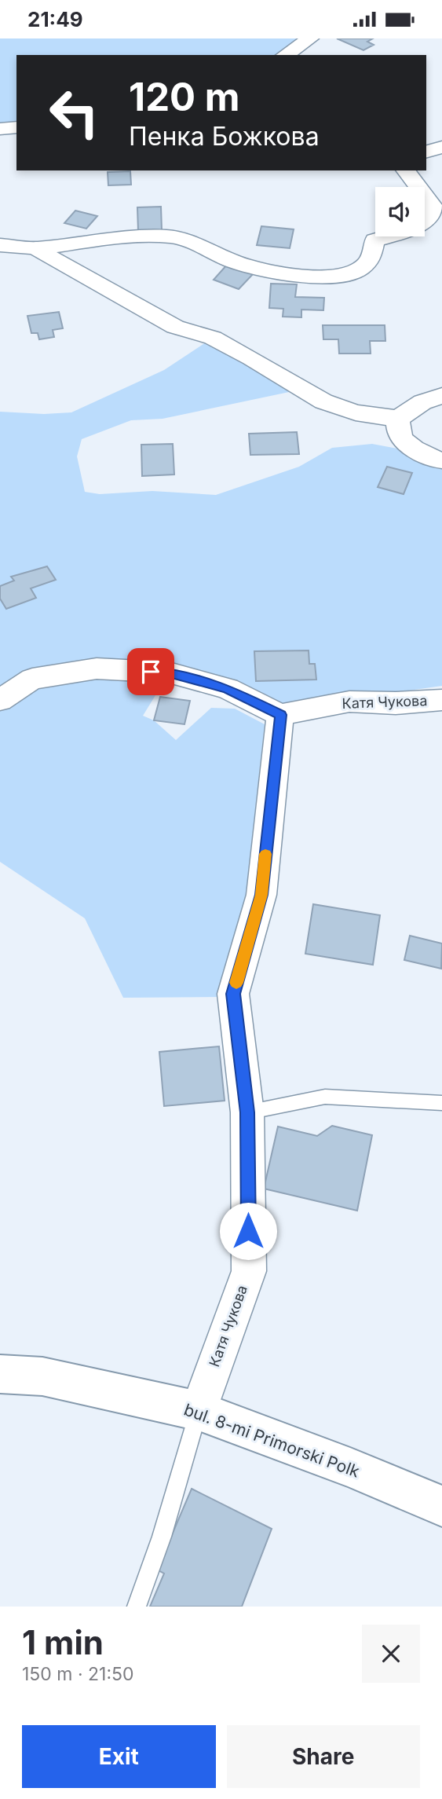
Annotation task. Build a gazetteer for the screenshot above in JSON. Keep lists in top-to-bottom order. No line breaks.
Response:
{"streets":{"main road":["bul. 8-mi Primorski Polk"],"street":["Катя Чукова"]},"crossings":[["Катя Чукова","bul. 8-mi Primorski Polk"]],"page":{"status":"21:49","turn":["120 m","Пенка Божкова"],"heading":["1 min","150 m · 21:50"],"buttons":["Exit","Share"]}}
